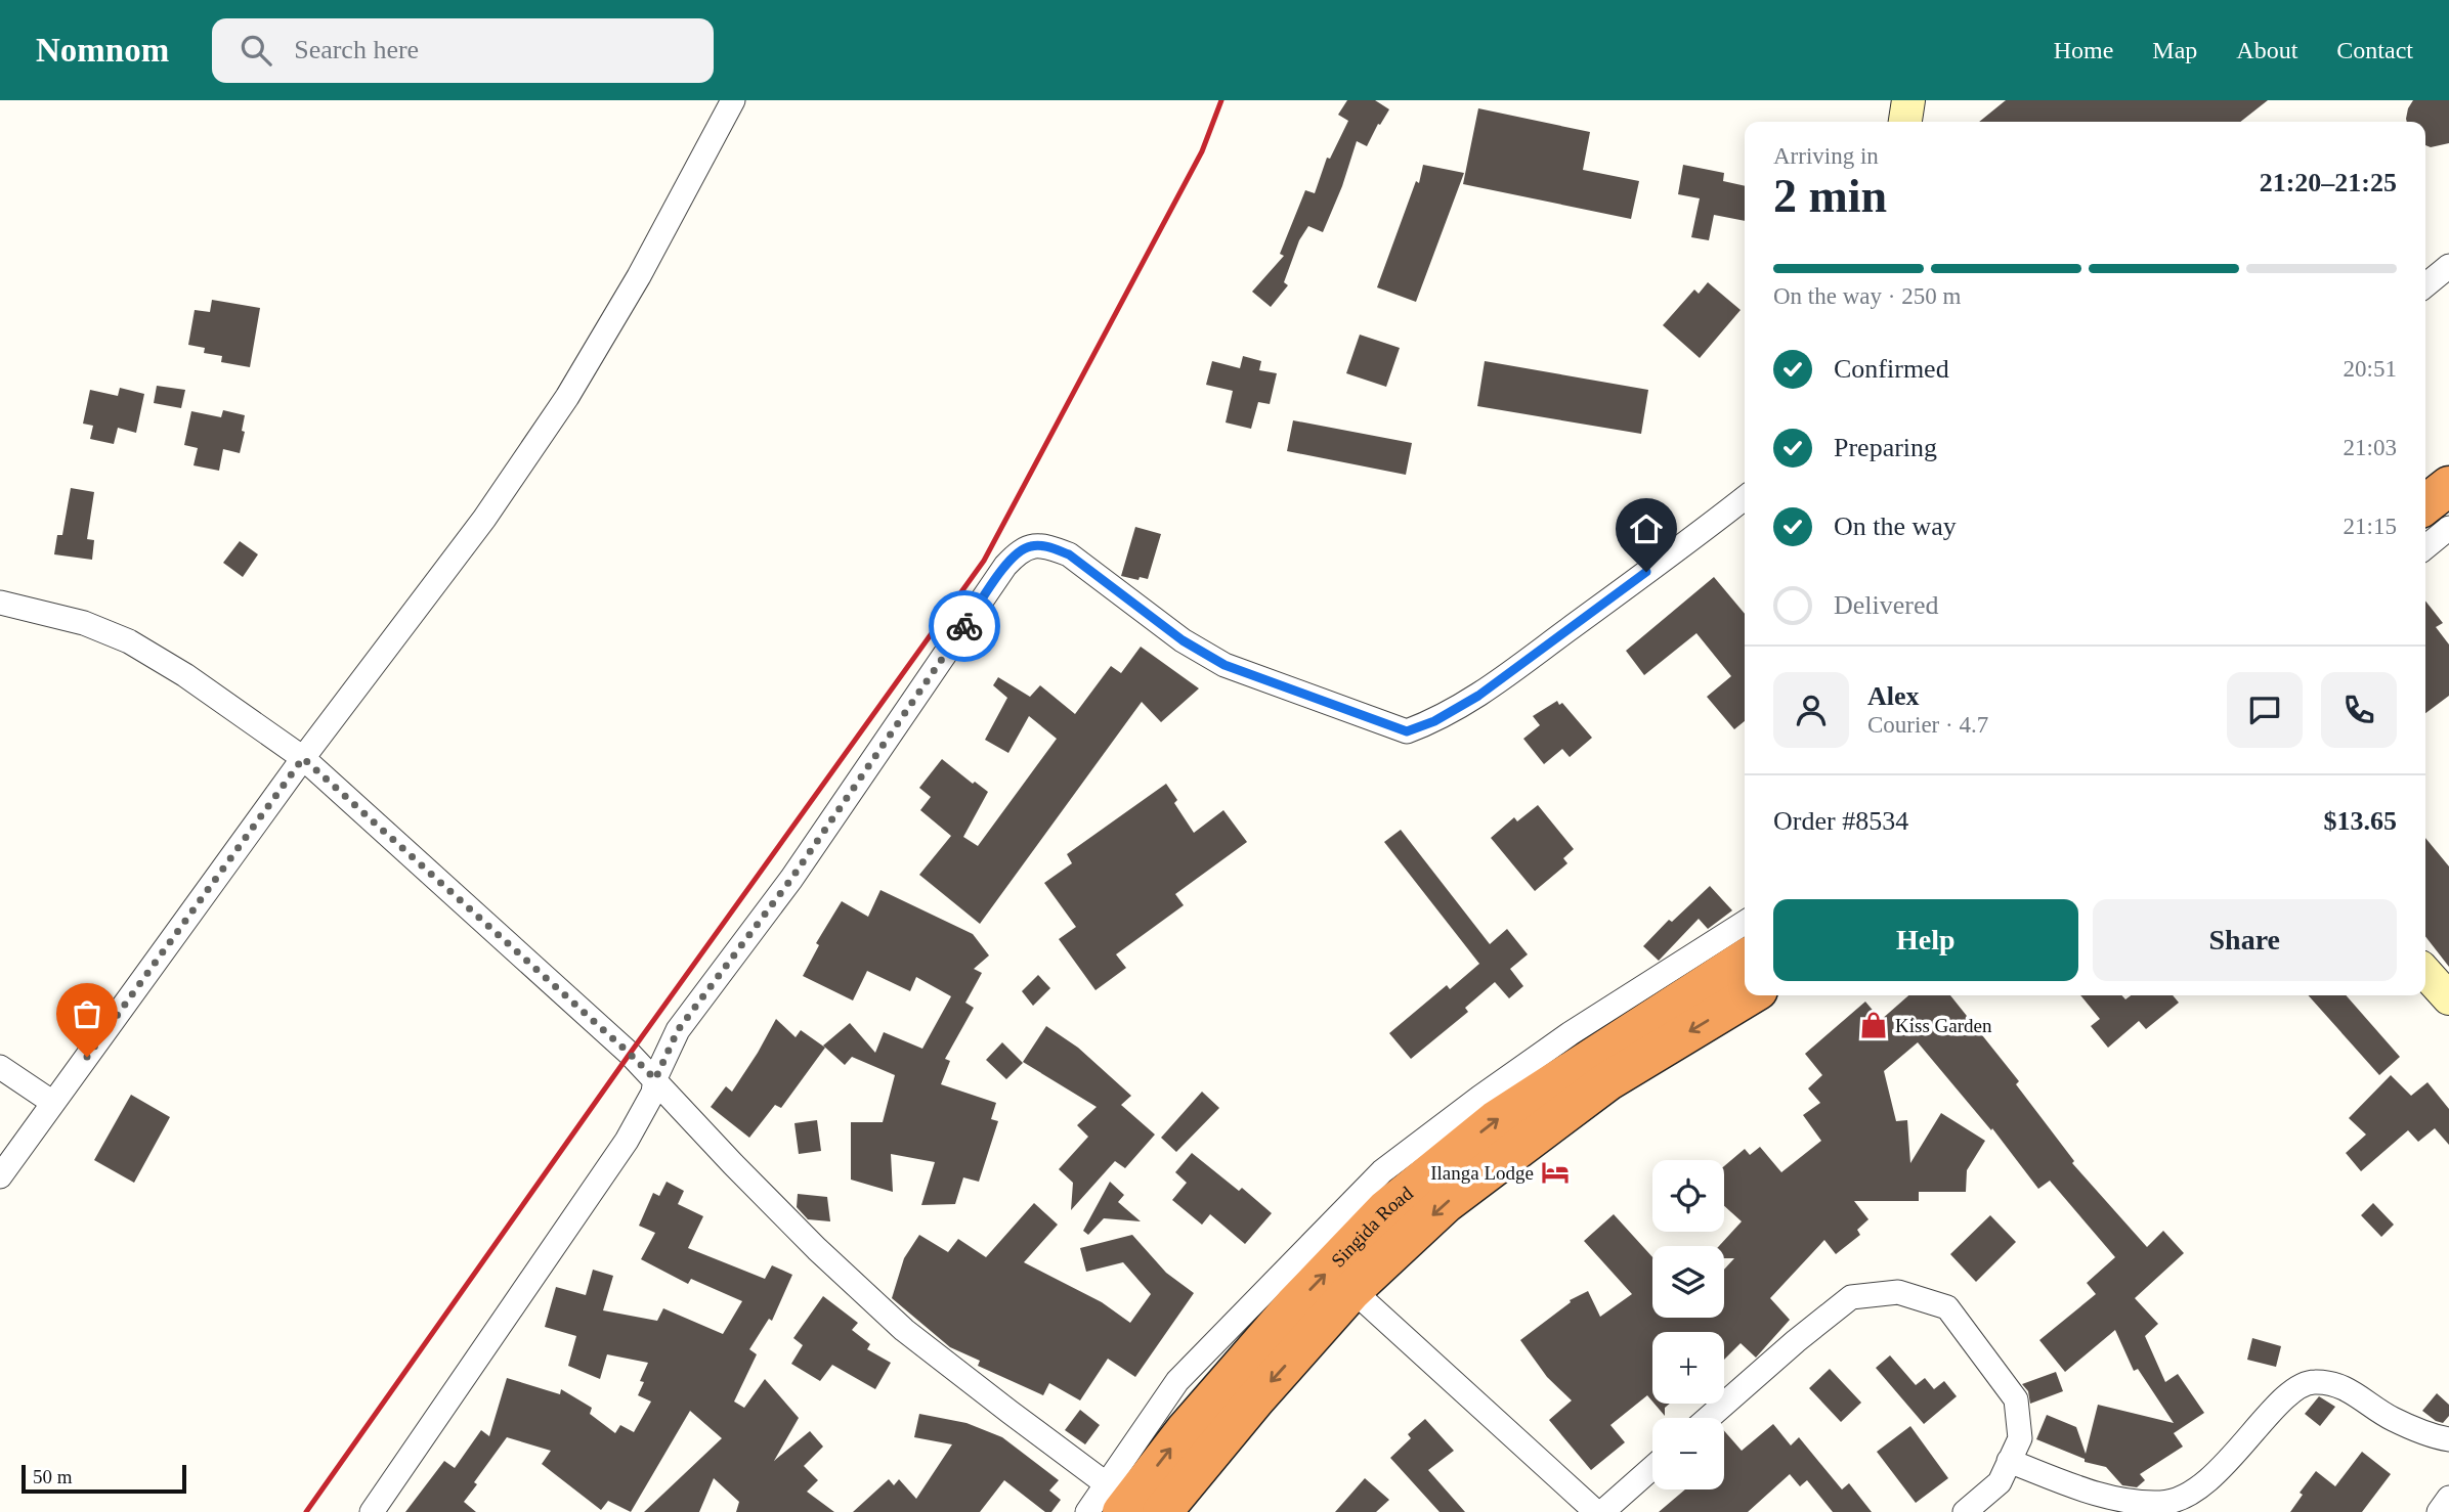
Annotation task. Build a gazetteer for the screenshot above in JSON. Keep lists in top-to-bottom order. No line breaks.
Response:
{"streets":{"highway":["Singida Road"]},"places":{"shop":["Kiss Garden"],"hotel":["Ilanga Lodge"]},"scale_bar":"50 m","page":{"header":"Nomnom","search":"Search here","nav":["Home","Map","About","Contact"],"heading":["2 min","Arriving in","21:20–21:25"],"panel":["Alex","Courier · 4.7","Order #8534","$13.65"],"bar":"On the way · 250 m","list":[["Confirmed","20:51"],["Preparing","21:03"],["On the way","21:15"],"Delivered"],"buttons":["Help","Share"],"map_buttons":["+","−"],"scale":"50 m"}}
